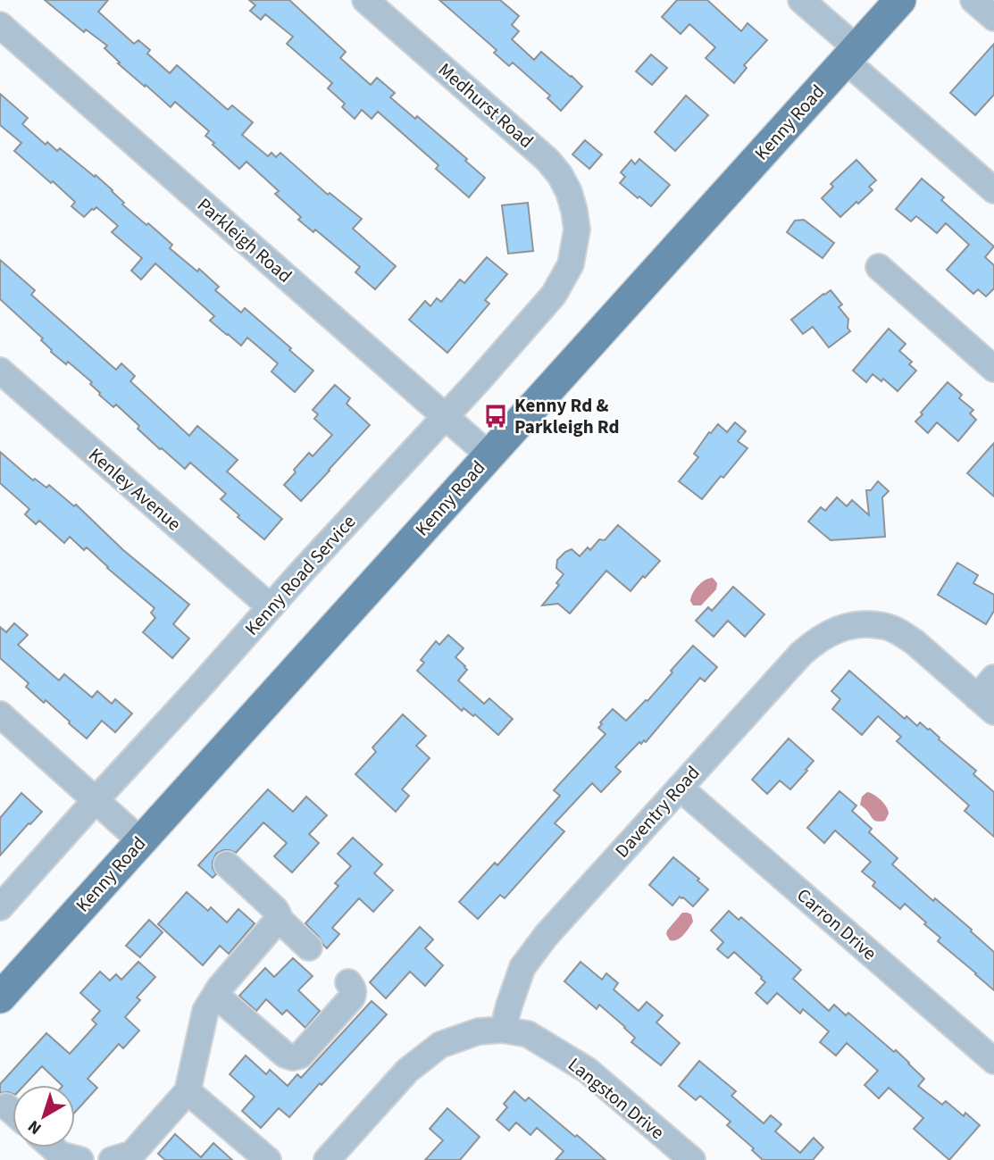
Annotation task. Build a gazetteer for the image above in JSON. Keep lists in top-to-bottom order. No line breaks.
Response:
{"streets":{"main road":["Kenny Road"],"street":["Medhurst Road","Parkleigh Road","Kenley Avenue","Kenny Road Service","Daventry Road","Carron Drive","Langston Drive"]},"crossings":[["Medhurst Road","Kenny Road Service"],["Kenny Road","Parkleigh Road"],["Parkleigh Road","Kenny Road Service"],["Kenley Avenue","Kenny Road Service"],["Daventry Road","Carron Drive"],["Daventry Road","Langston Drive"]],"places":{"bus stop":["Kenny Rd & Parkleigh Rd"]},"north":"bottom left"}
